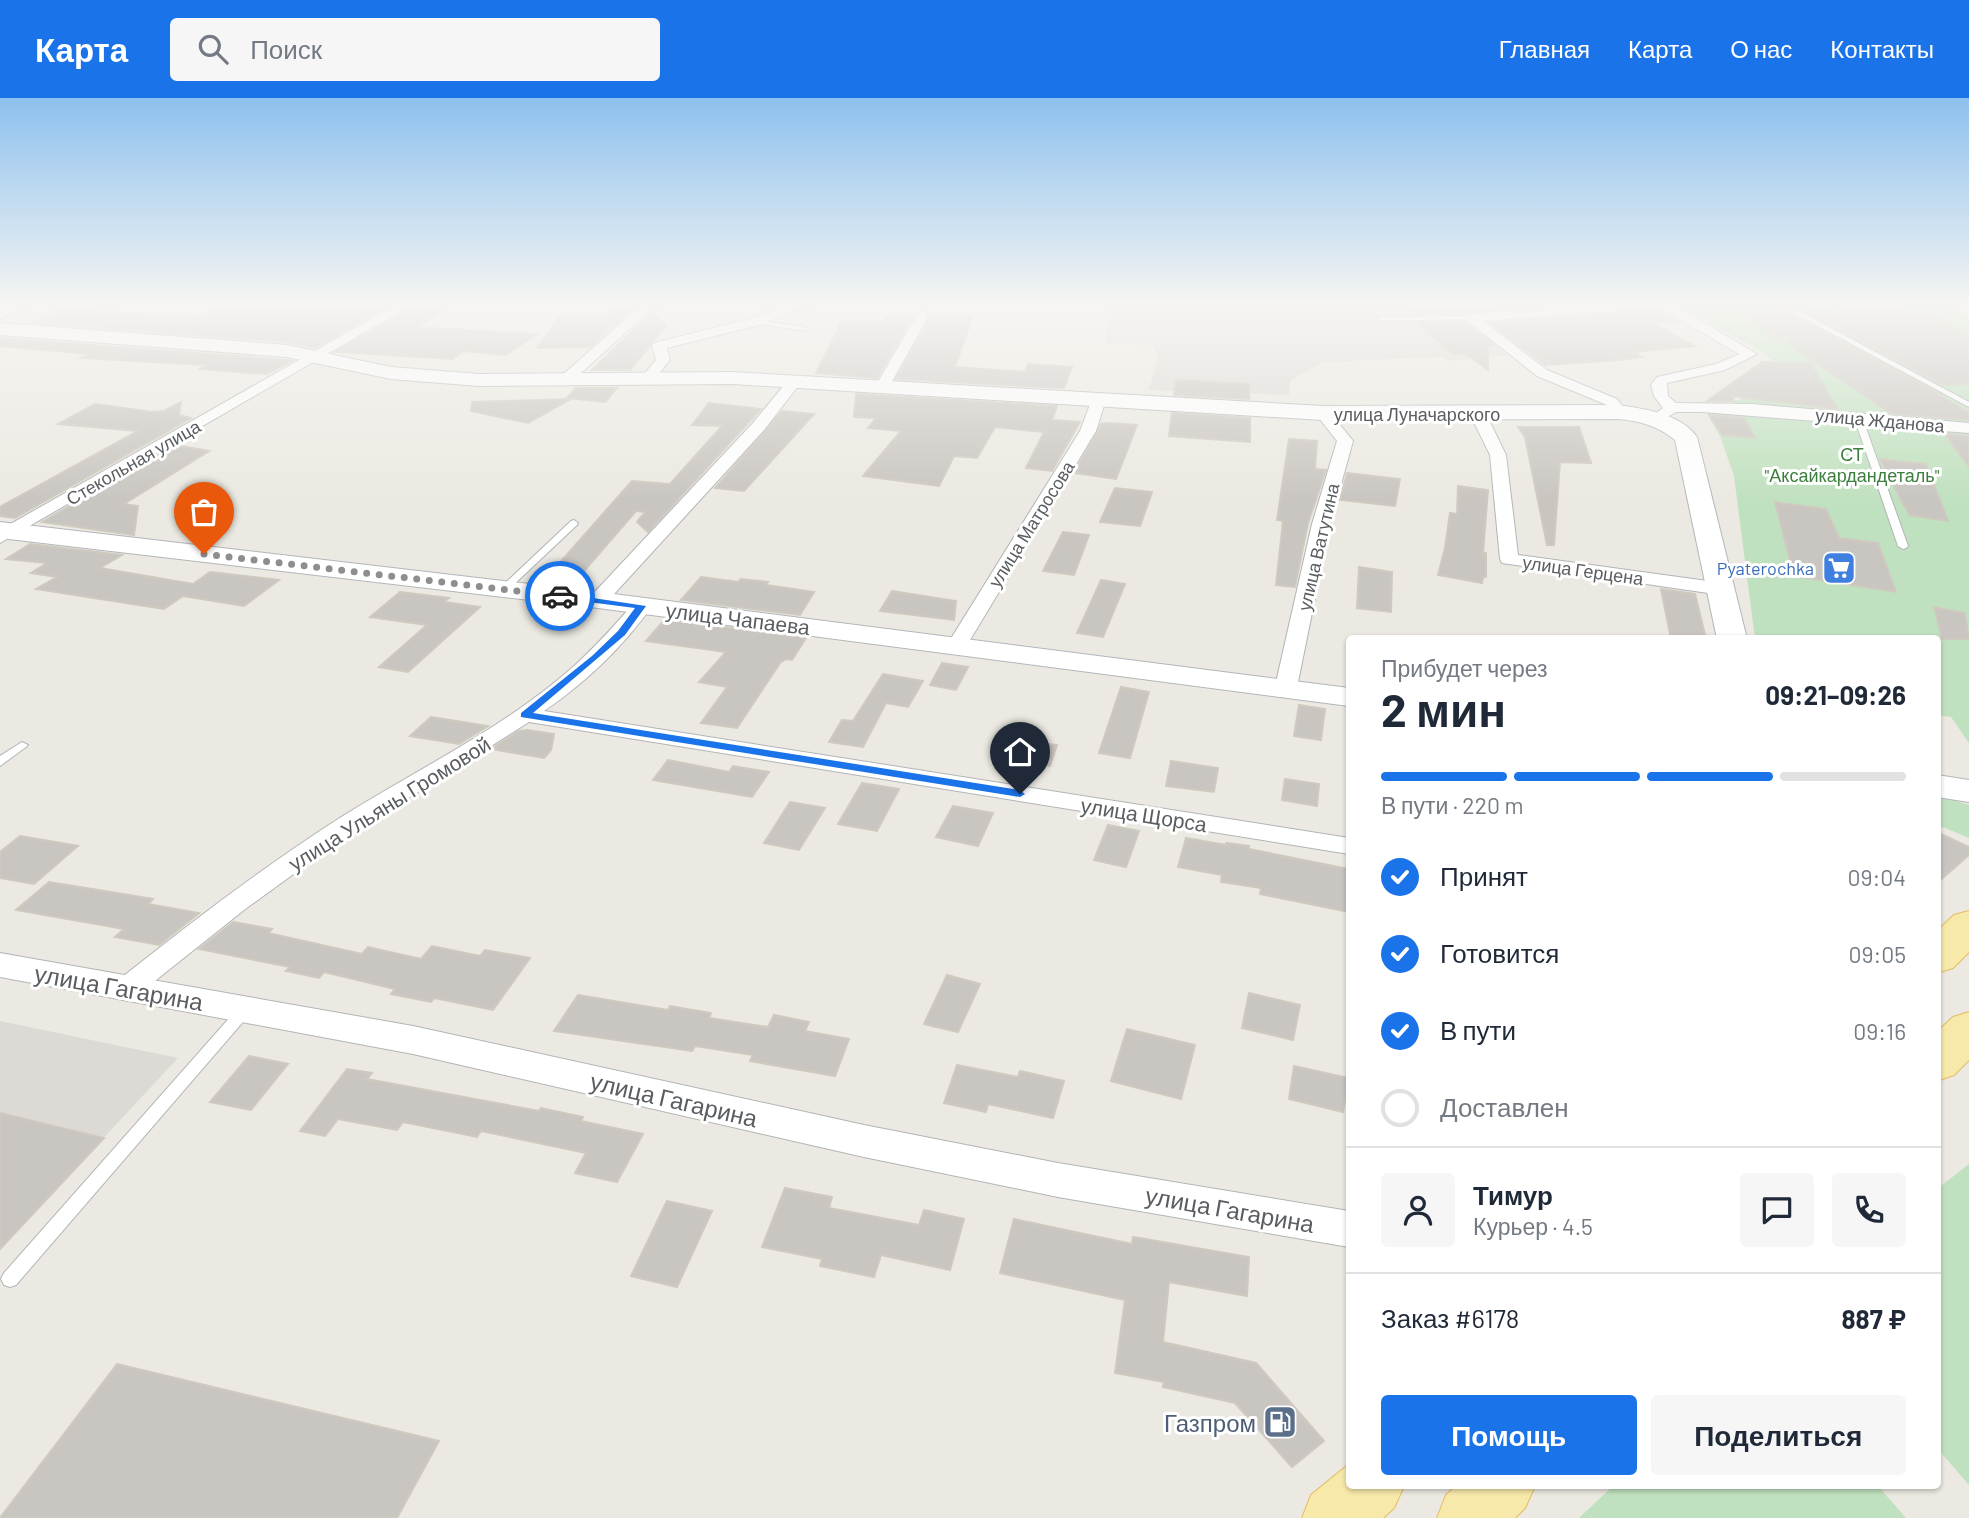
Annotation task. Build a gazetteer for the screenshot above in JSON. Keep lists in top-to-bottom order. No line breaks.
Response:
{"streets":{"main road":["улица Луначарского","улица Чапаева"],"street":["улица Жданова","Стекольная улица","улица Матросова","улица Ватутина","улица Герцена","улица Ульяны Громовой","улица Щорса","улица Гагарина"]},"crossings":[["улица Луначарского","улица Жданова"],["улица Луначарского","улица Матросова"],["улица Луначарского","улица Ватутина"],["улица Луначарского","улица Герцена"],["Стекольная улица","улица Чапаева"],["улица Матросова","улица Чапаева"],["улица Ватутина","улица Чапаева"],["улица Чапаева","улица Ульяны Громовой"],["улица Ульяны Громовой","улица Щорса"],["улица Ульяны Громовой","улица Гагарина"]],"parks":["СТ \"Аксайкардандеталь\""],"places":{"supermarket":["Pyaterochka"],"fuel station":["Газпром"]},"page":{"header":"Карта","search":"Поиск","nav":["Главная","Карта","О нас","Контакты"],"heading":["2 мин","Прибудет через","09:21–09:26"],"panel":["Тимур","Курьер · 4.5","Заказ #6178","887 ₽"],"bar":"В пути · 220 m","list":[["Принят","09:04"],["Готовится","09:05"],["В пути","09:16"],"Доставлен"],"buttons":["Помощь","Поделиться"]}}
